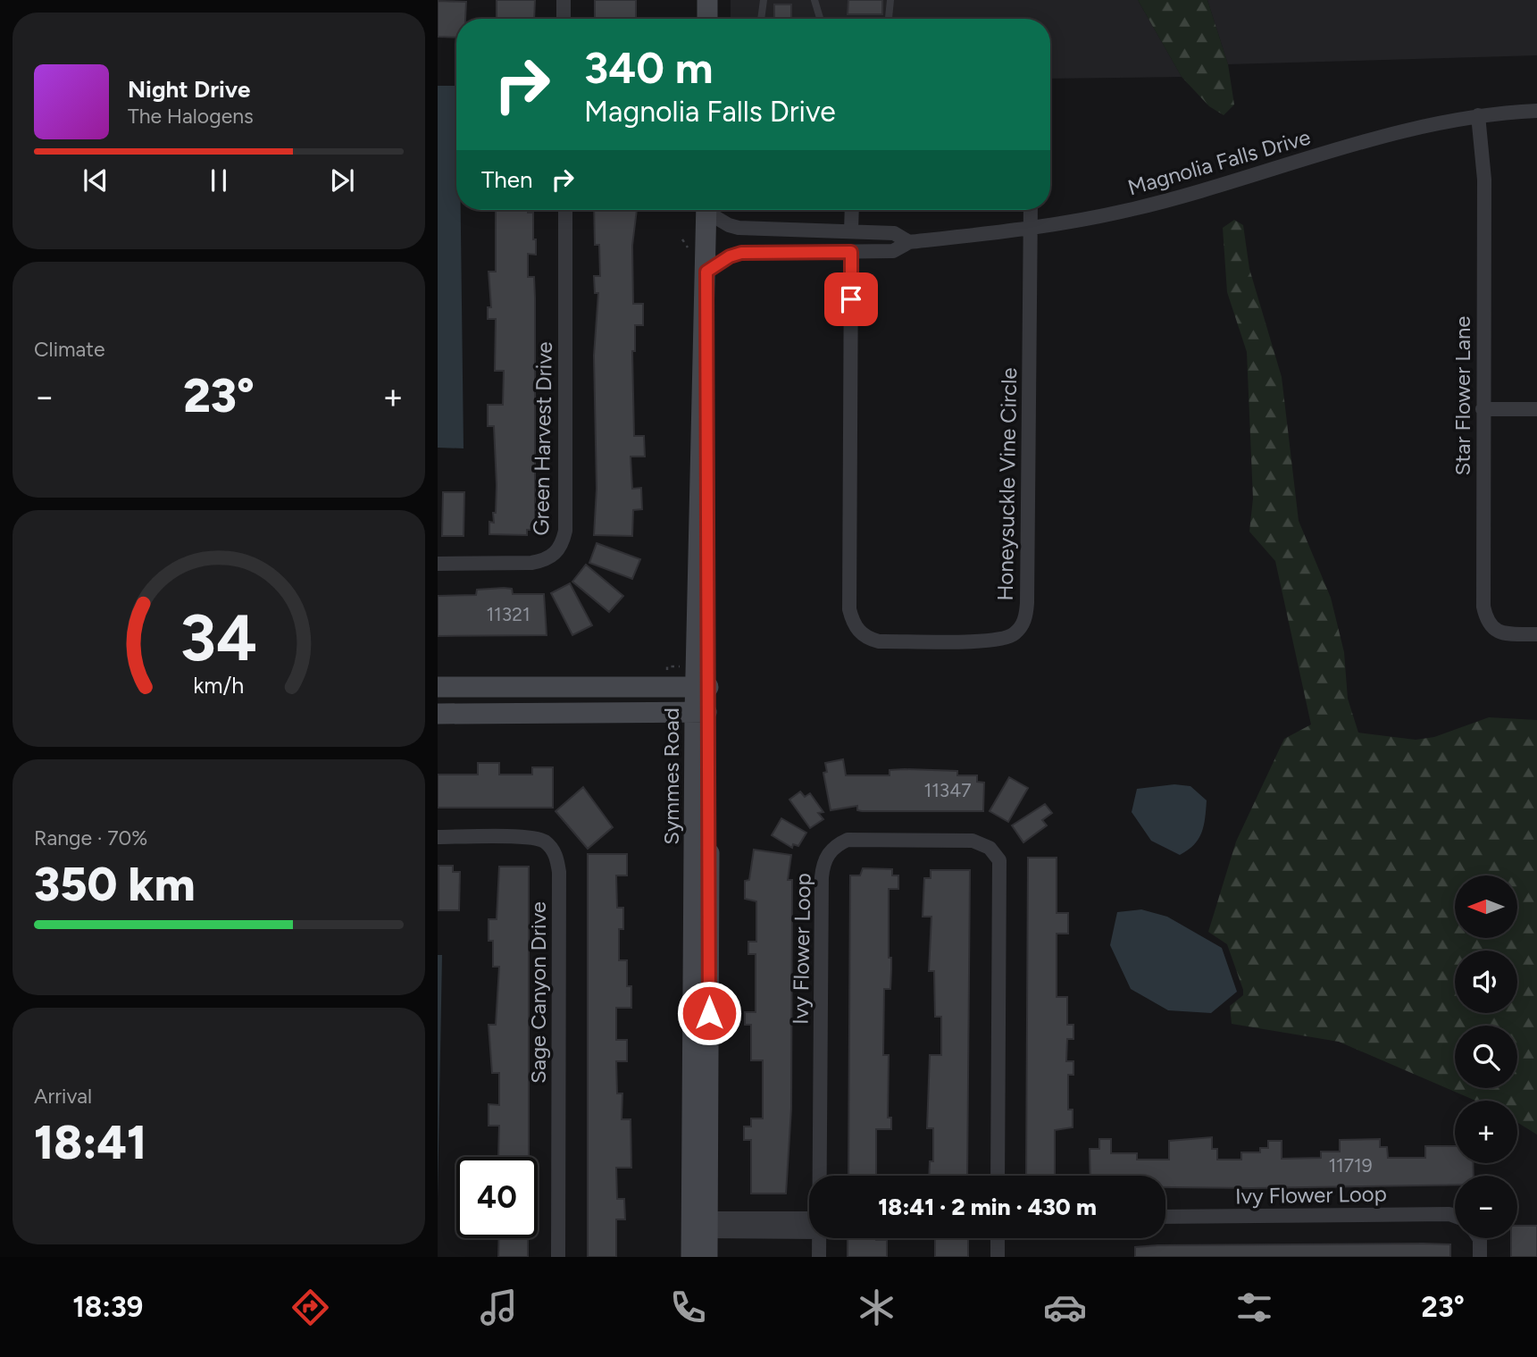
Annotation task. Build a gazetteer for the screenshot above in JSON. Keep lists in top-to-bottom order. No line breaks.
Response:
{"streets":{"street":["Magnolia Falls Drive","Star Flower Lane","Green Harvest Drive","Honeysuckle Vine Circle","Symmes Road","Ivy Flower Loop","Sage Canyon Drive"]},"crossings":[["Magnolia Falls Drive","Star Flower Lane"],["Magnolia Falls Drive","Honeysuckle Vine Circle"],["Magnolia Falls Drive","Symmes Road"]],"house_numbers":["11321","11347","11719"],"north":"left","page":{"turn":["340 m","Magnolia Falls Drive"],"song":["Night Drive","The Halogens"],"then":"Then","tile":["Climate",["Range · 70%","350 km"],["Arrival","18:41"]],"heat":["−","23°","+"],"map_buttons":["+","−"],"limit":"40","trip":"18:41 · 2 min · 430 m","tabs":["18:39","23°"],"gauge":["34","km/h"]}}
